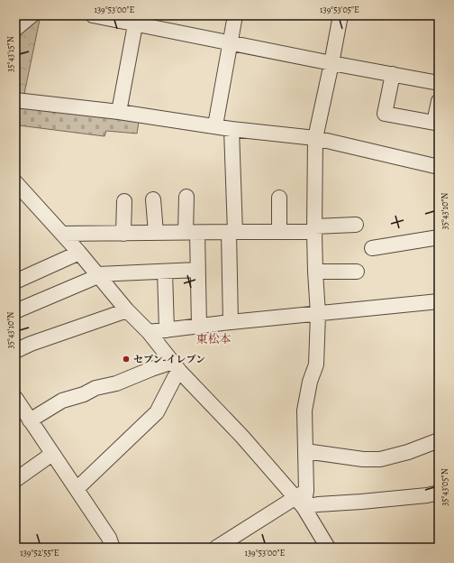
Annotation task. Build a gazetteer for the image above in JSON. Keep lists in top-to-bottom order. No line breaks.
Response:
{"districts":["東松本"],"places":["セブン-イレブン"],"coordinates":["139°53'00\"E","139°53'05\"E","35°43'15\"N","35°43'10\"N","35°43'05\"N","139°52'55\"E"]}
